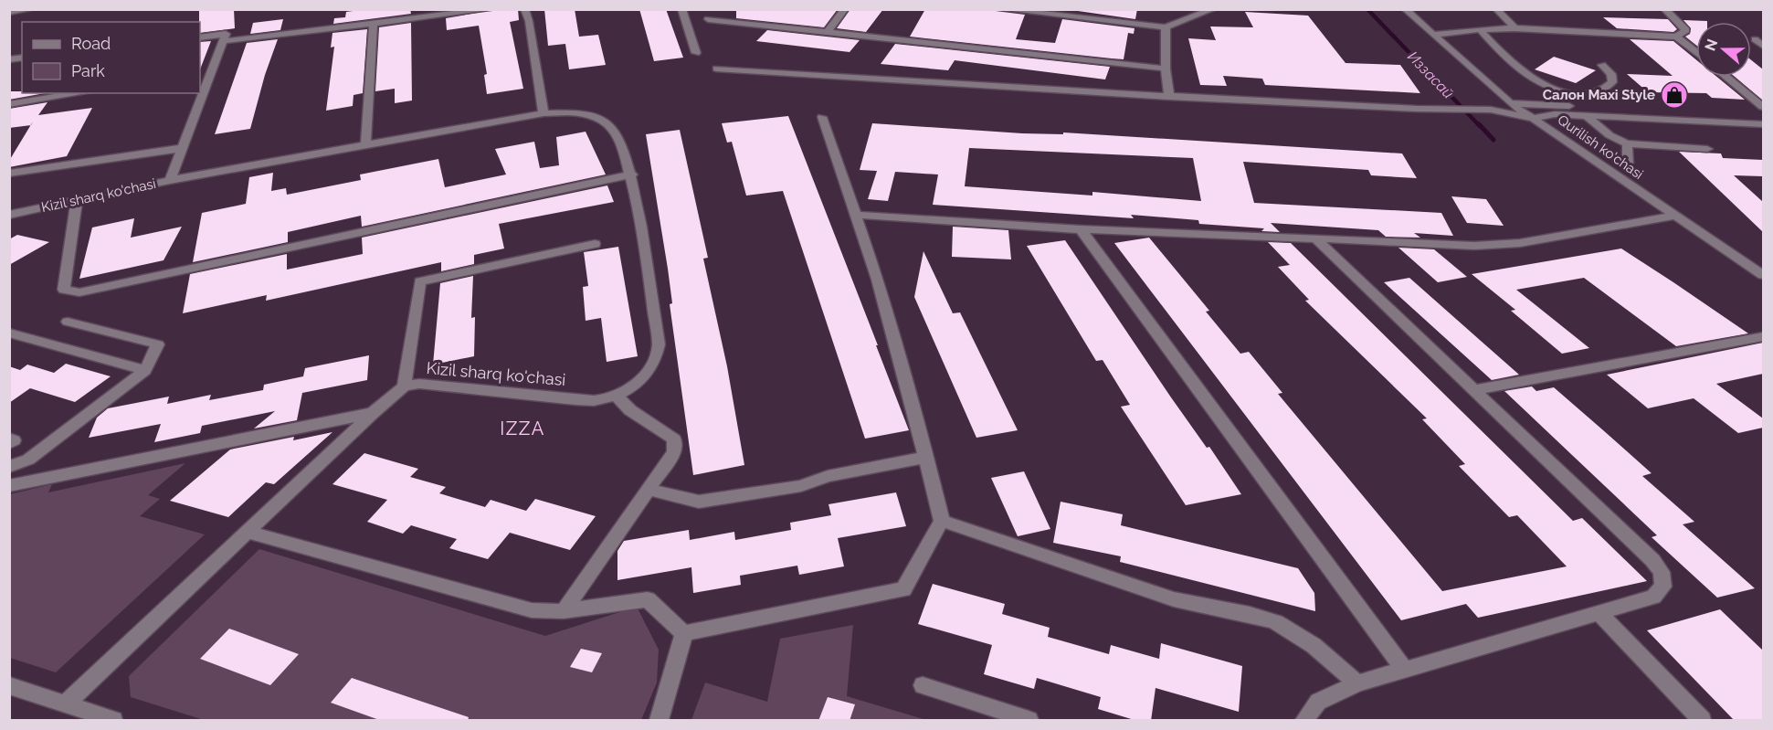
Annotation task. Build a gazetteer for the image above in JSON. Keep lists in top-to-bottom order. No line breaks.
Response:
{"streets":{"street":["Qurilish ko'chasi","Kizil sharq ko'chasi"]},"districts":["IZZA"],"water":["Иззасай"],"places":{"shop":["Салон Maxi Style"]},"legend":["Road","Park"],"north":"left"}
